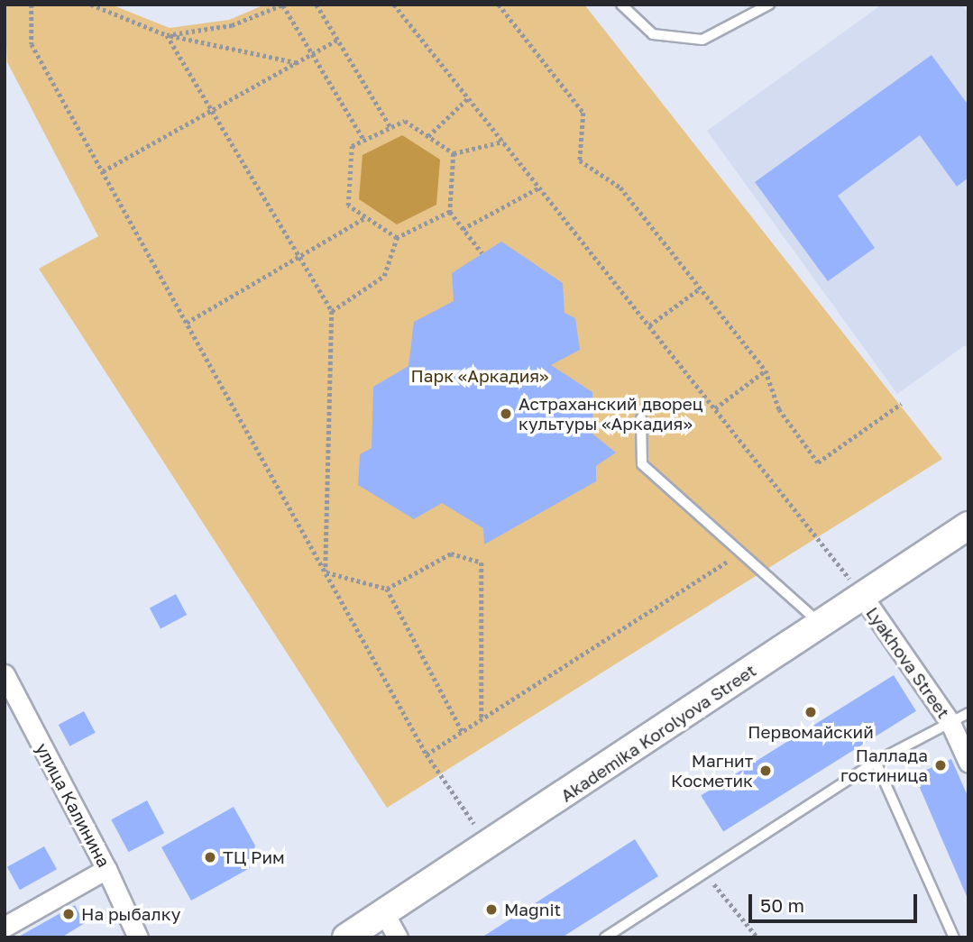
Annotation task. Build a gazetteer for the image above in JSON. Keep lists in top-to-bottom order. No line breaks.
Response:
{"streets":{"main road":["Akademika Korolyova Street"],"street":["Lyakhova Street","улица Калинина"]},"crossings":[["Lyakhova Street","Akademika Korolyova Street"]],"parks":["Парк «Аркадия»"],"places":["Астраханский дворец культуры «Аркадия»","Первомайский","Паллада гостиница","Магнит Косметик","ТЦ Рим","Magnit","На рыбалку"],"scale_bar":"50 m"}
